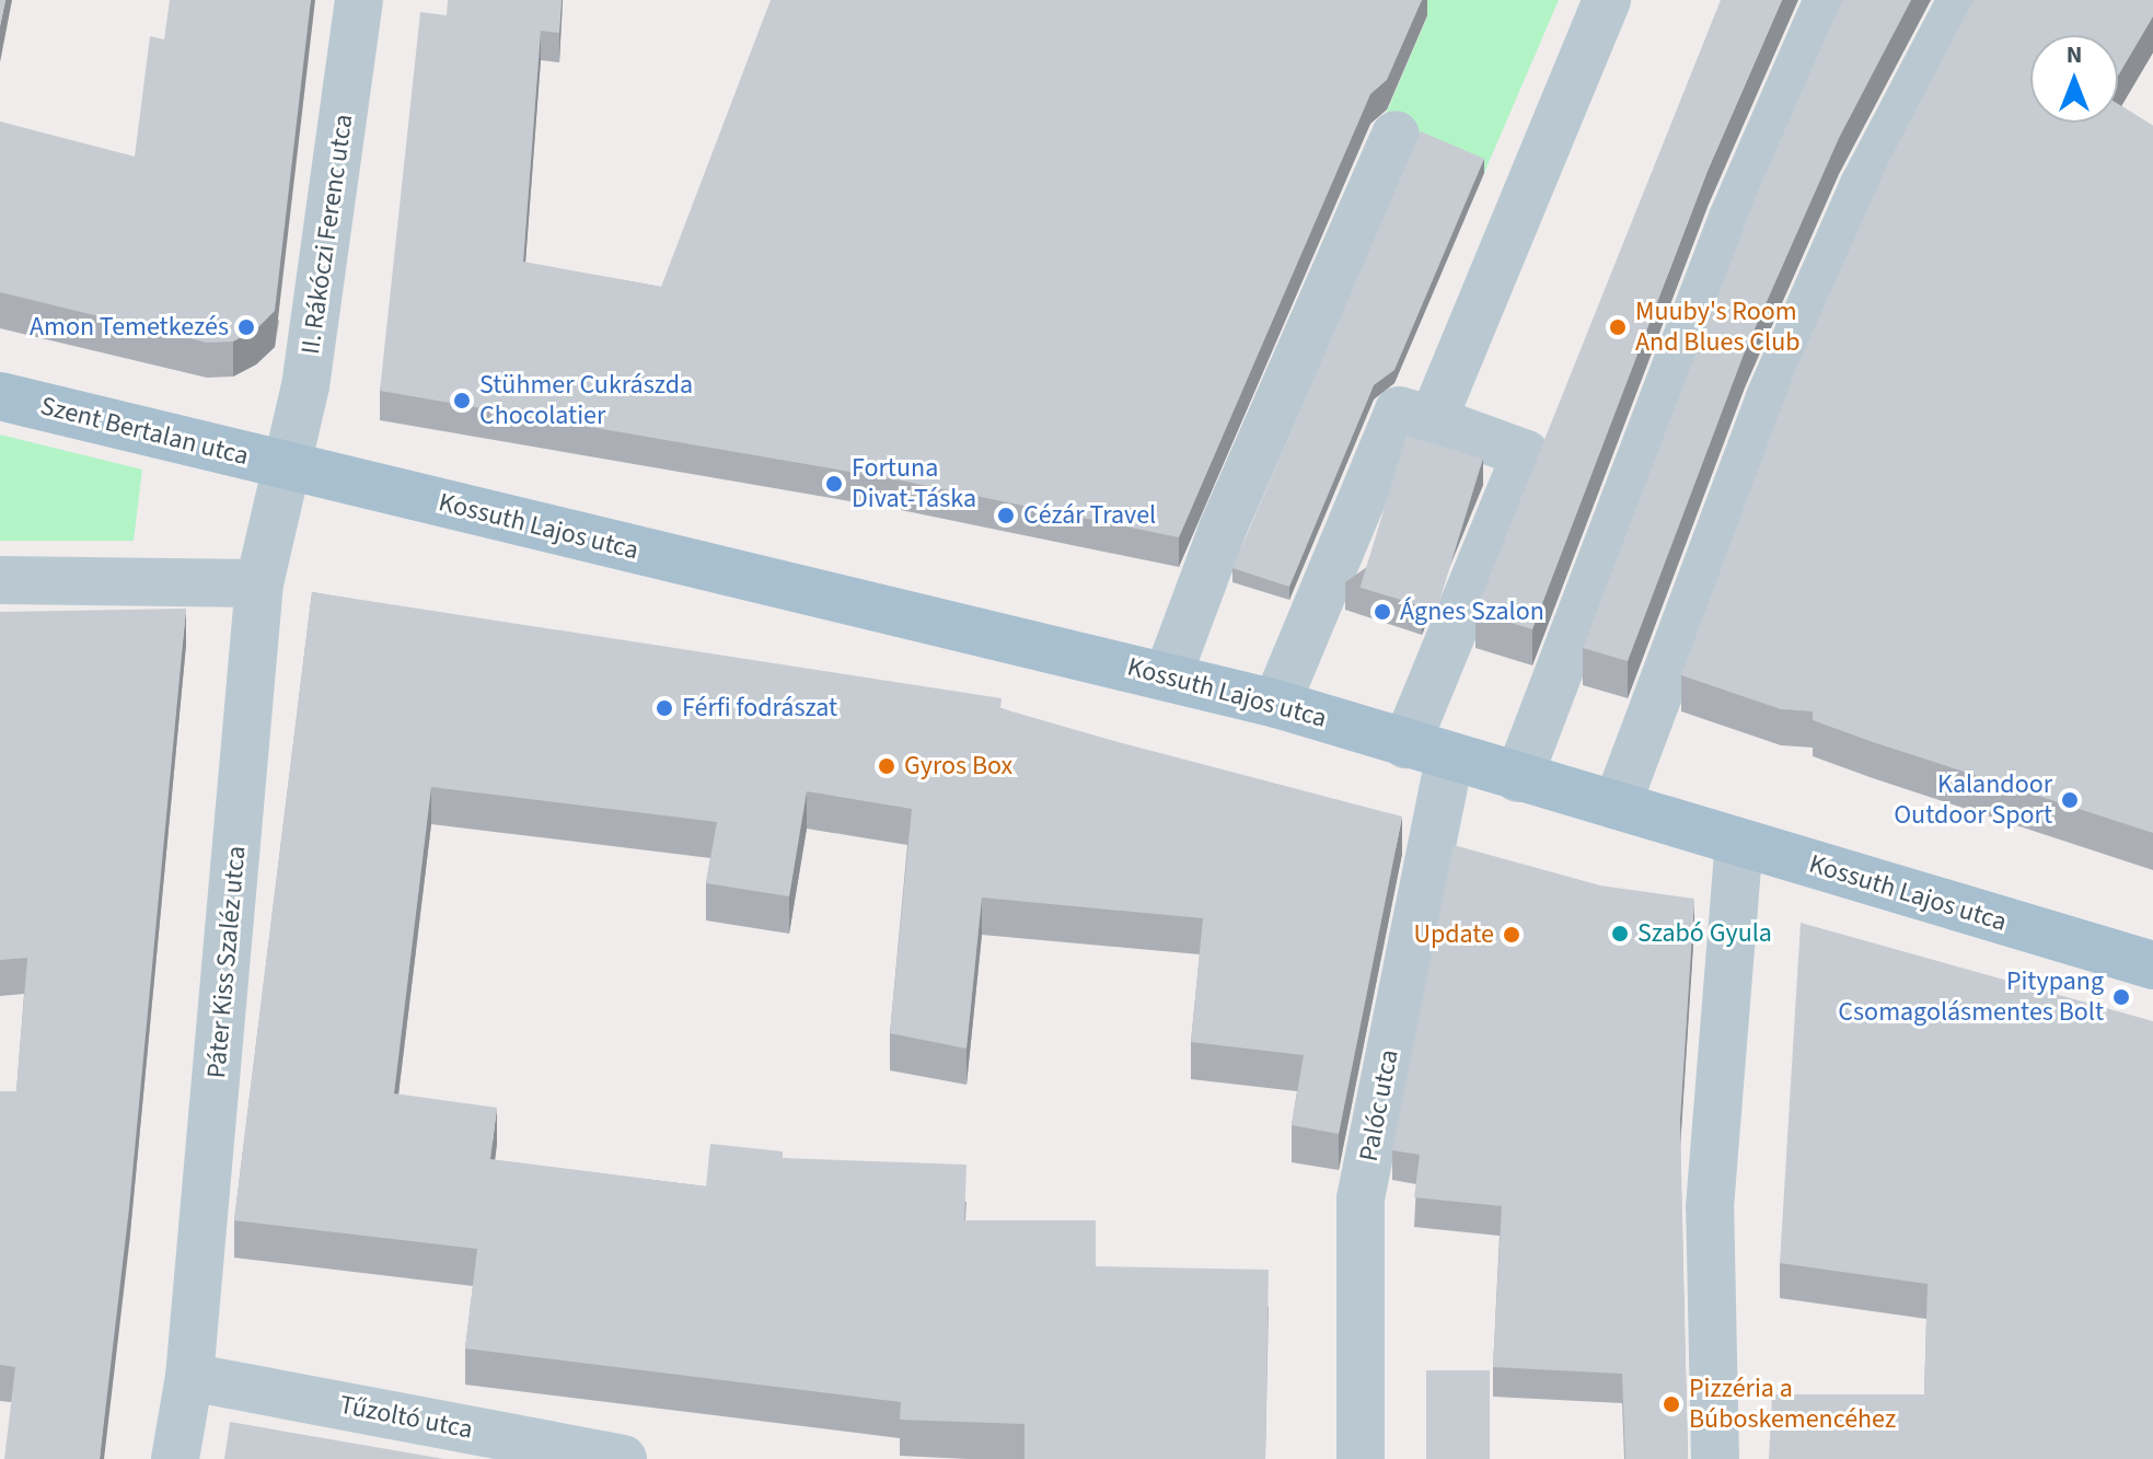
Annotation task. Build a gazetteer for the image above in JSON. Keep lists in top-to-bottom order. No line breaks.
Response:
{"streets":{"main road":["Szent Bertalan utca","Kossuth Lajos utca"],"street":["II. Rákóczi Ferenc utca","Páter Kiss Szaléz utca","Palóc utca","Tűzoltó utca"]},"crossings":[["II. Rákóczi Ferenc utca","Szent Bertalan utca"],["II. Rákóczi Ferenc utca","Kossuth Lajos utca"],["II. Rákóczi Ferenc utca","Páter Kiss Szaléz utca"],["Szent Bertalan utca","Kossuth Lajos utca"],["Szent Bertalan utca","Páter Kiss Szaléz utca"],["Kossuth Lajos utca","Páter Kiss Szaléz utca"],["Kossuth Lajos utca","Palóc utca"],["Páter Kiss Szaléz utca","Tűzoltó utca"]],"places":["Amon Temetkezés","Muuby's Room And Blues Club","Stühmer Cukrászda Chocolatier","Fortuna Divat-Táska","Cézár Travel","Ágnes Szalon","Férfi fodrászat","Gyros Box","Kalandoor Outdoor Sport","Szabó Gyula","Update","Pitypang Csomagolásmentes Bolt","Pizzéria a Búboskemencéhez"],"north":"top"}
